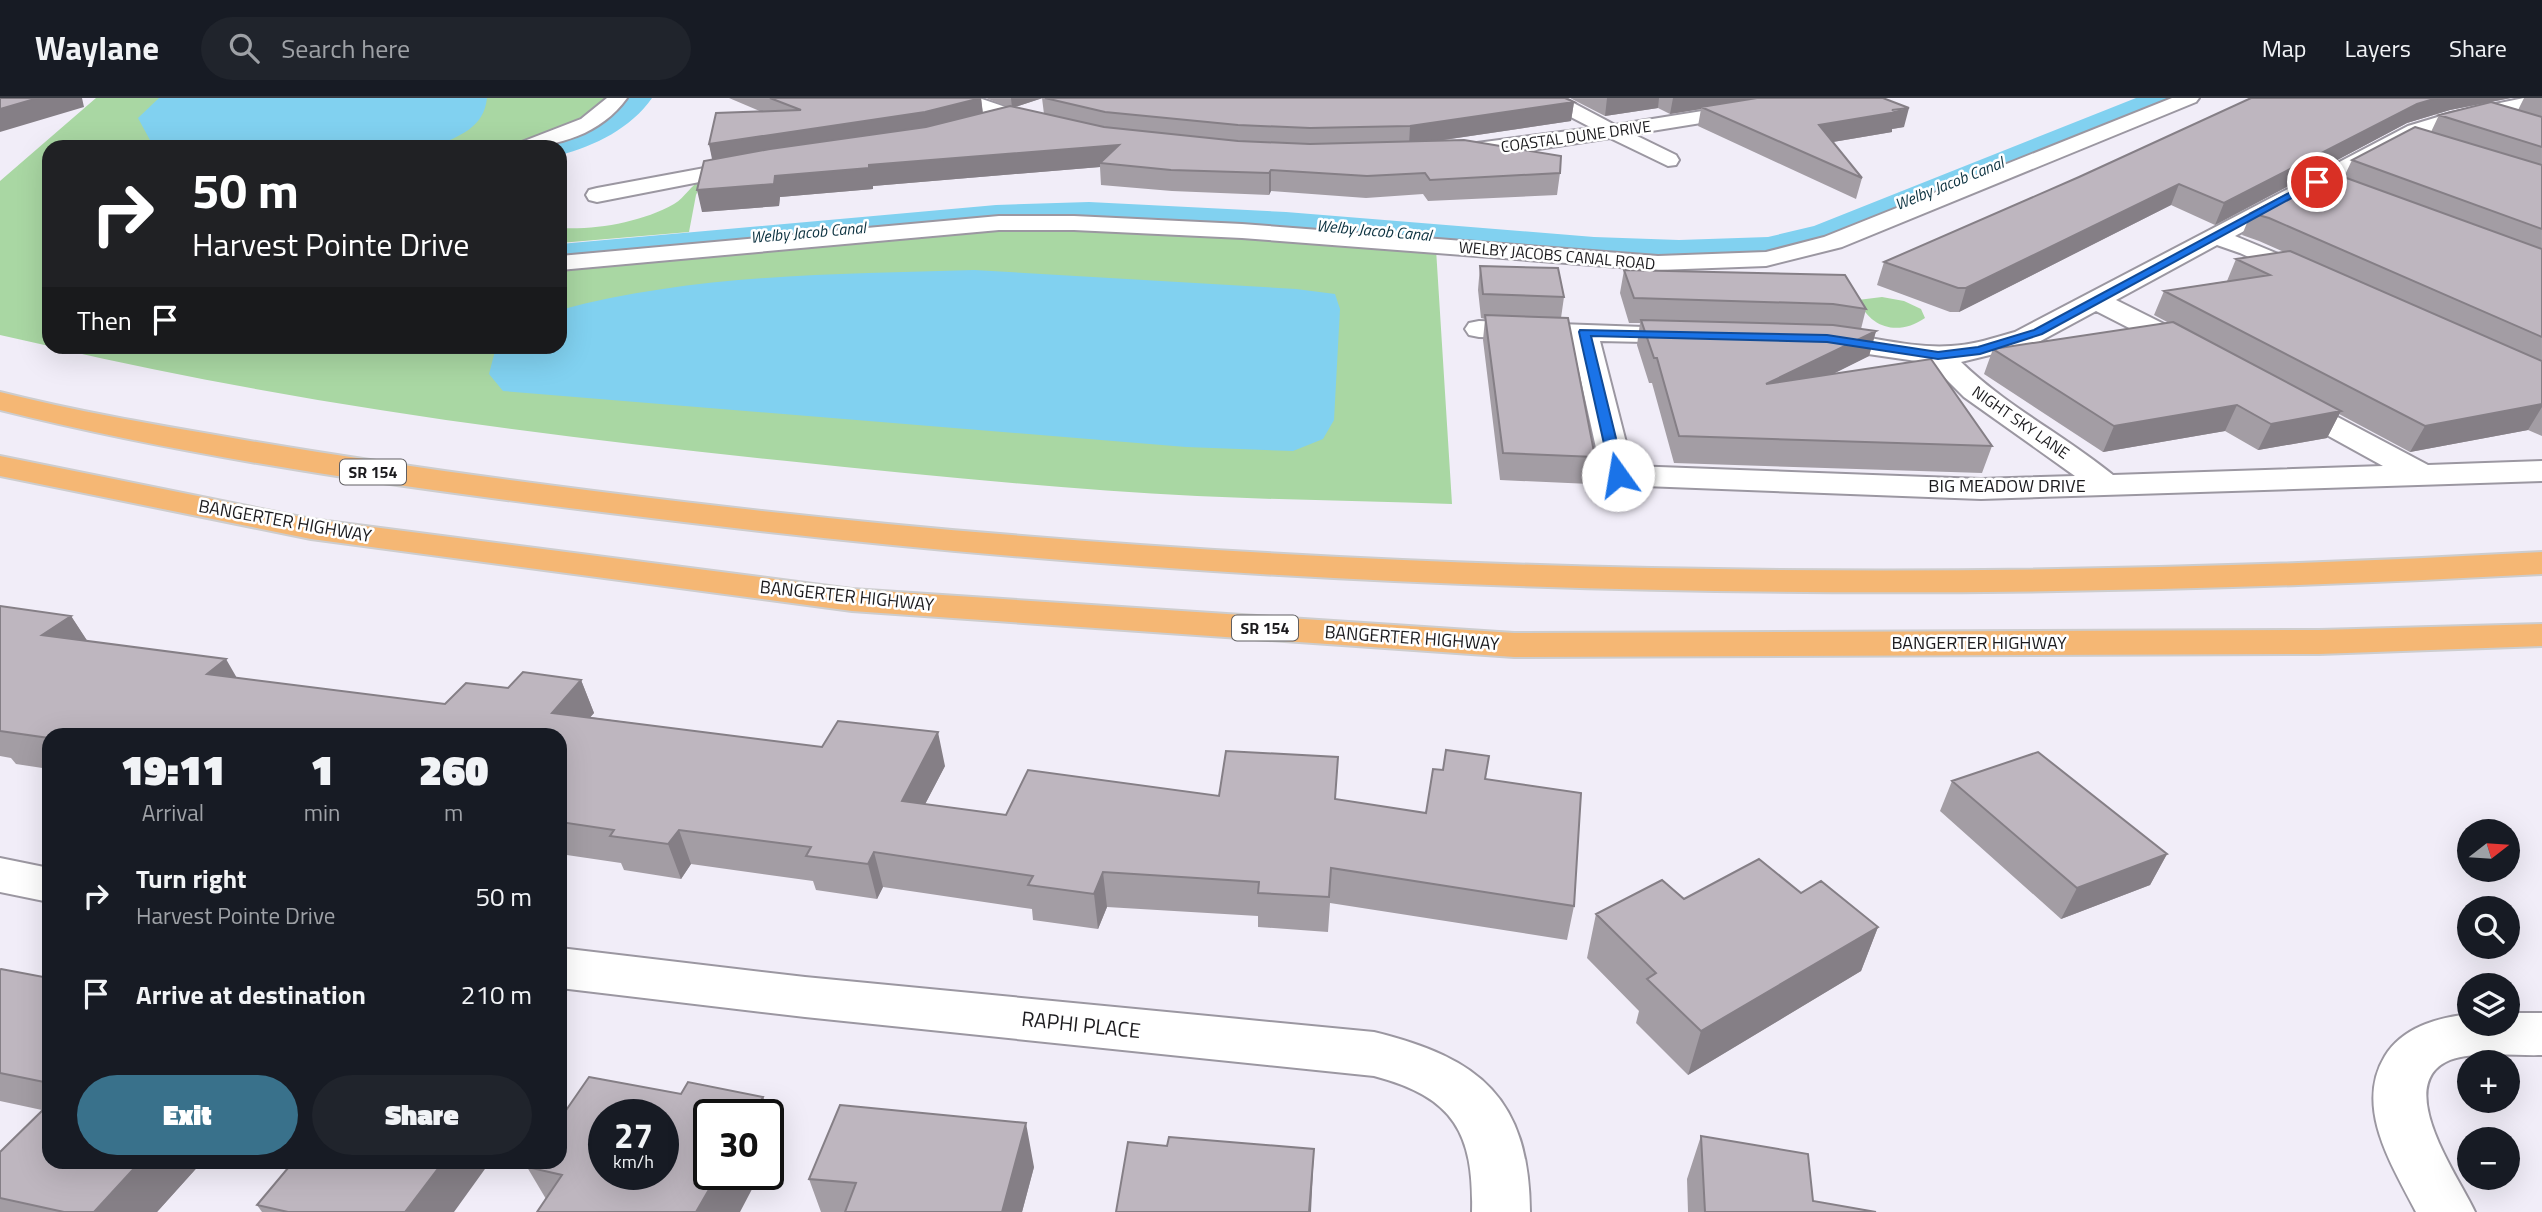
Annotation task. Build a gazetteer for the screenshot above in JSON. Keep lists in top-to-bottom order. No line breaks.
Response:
{"streets":{"highway":["SR 154","BANGERTER HIGHWAY"],"street":["COASTAL DUNE DRIVE","WELBY JACOBS CANAL ROAD","NIGHT SKY LANE","BIG MEADOW DRIVE","RAPHI PLACE"]},"crossings":[["NIGHT SKY LANE","BIG MEADOW DRIVE"]],"water":["Welby Jacob Canal"],"north":"right","page":{"header":"Waylane","search":"Search here","nav":["Map","Layers","Share"],"turn":["50 m","Harvest Pointe Drive"],"then":"Then","eta":["19:11","Arrival","1","min","260","m"],"map_buttons":["+","−"],"list":[{"name":"Turn right","note":"Harvest Pointe Drive","value":"50 m"},{"name":"Arrive at destination","value":"210 m"}],"buttons":["Exit","Share"],"speed":"27 km/h","limit":"30"}}
